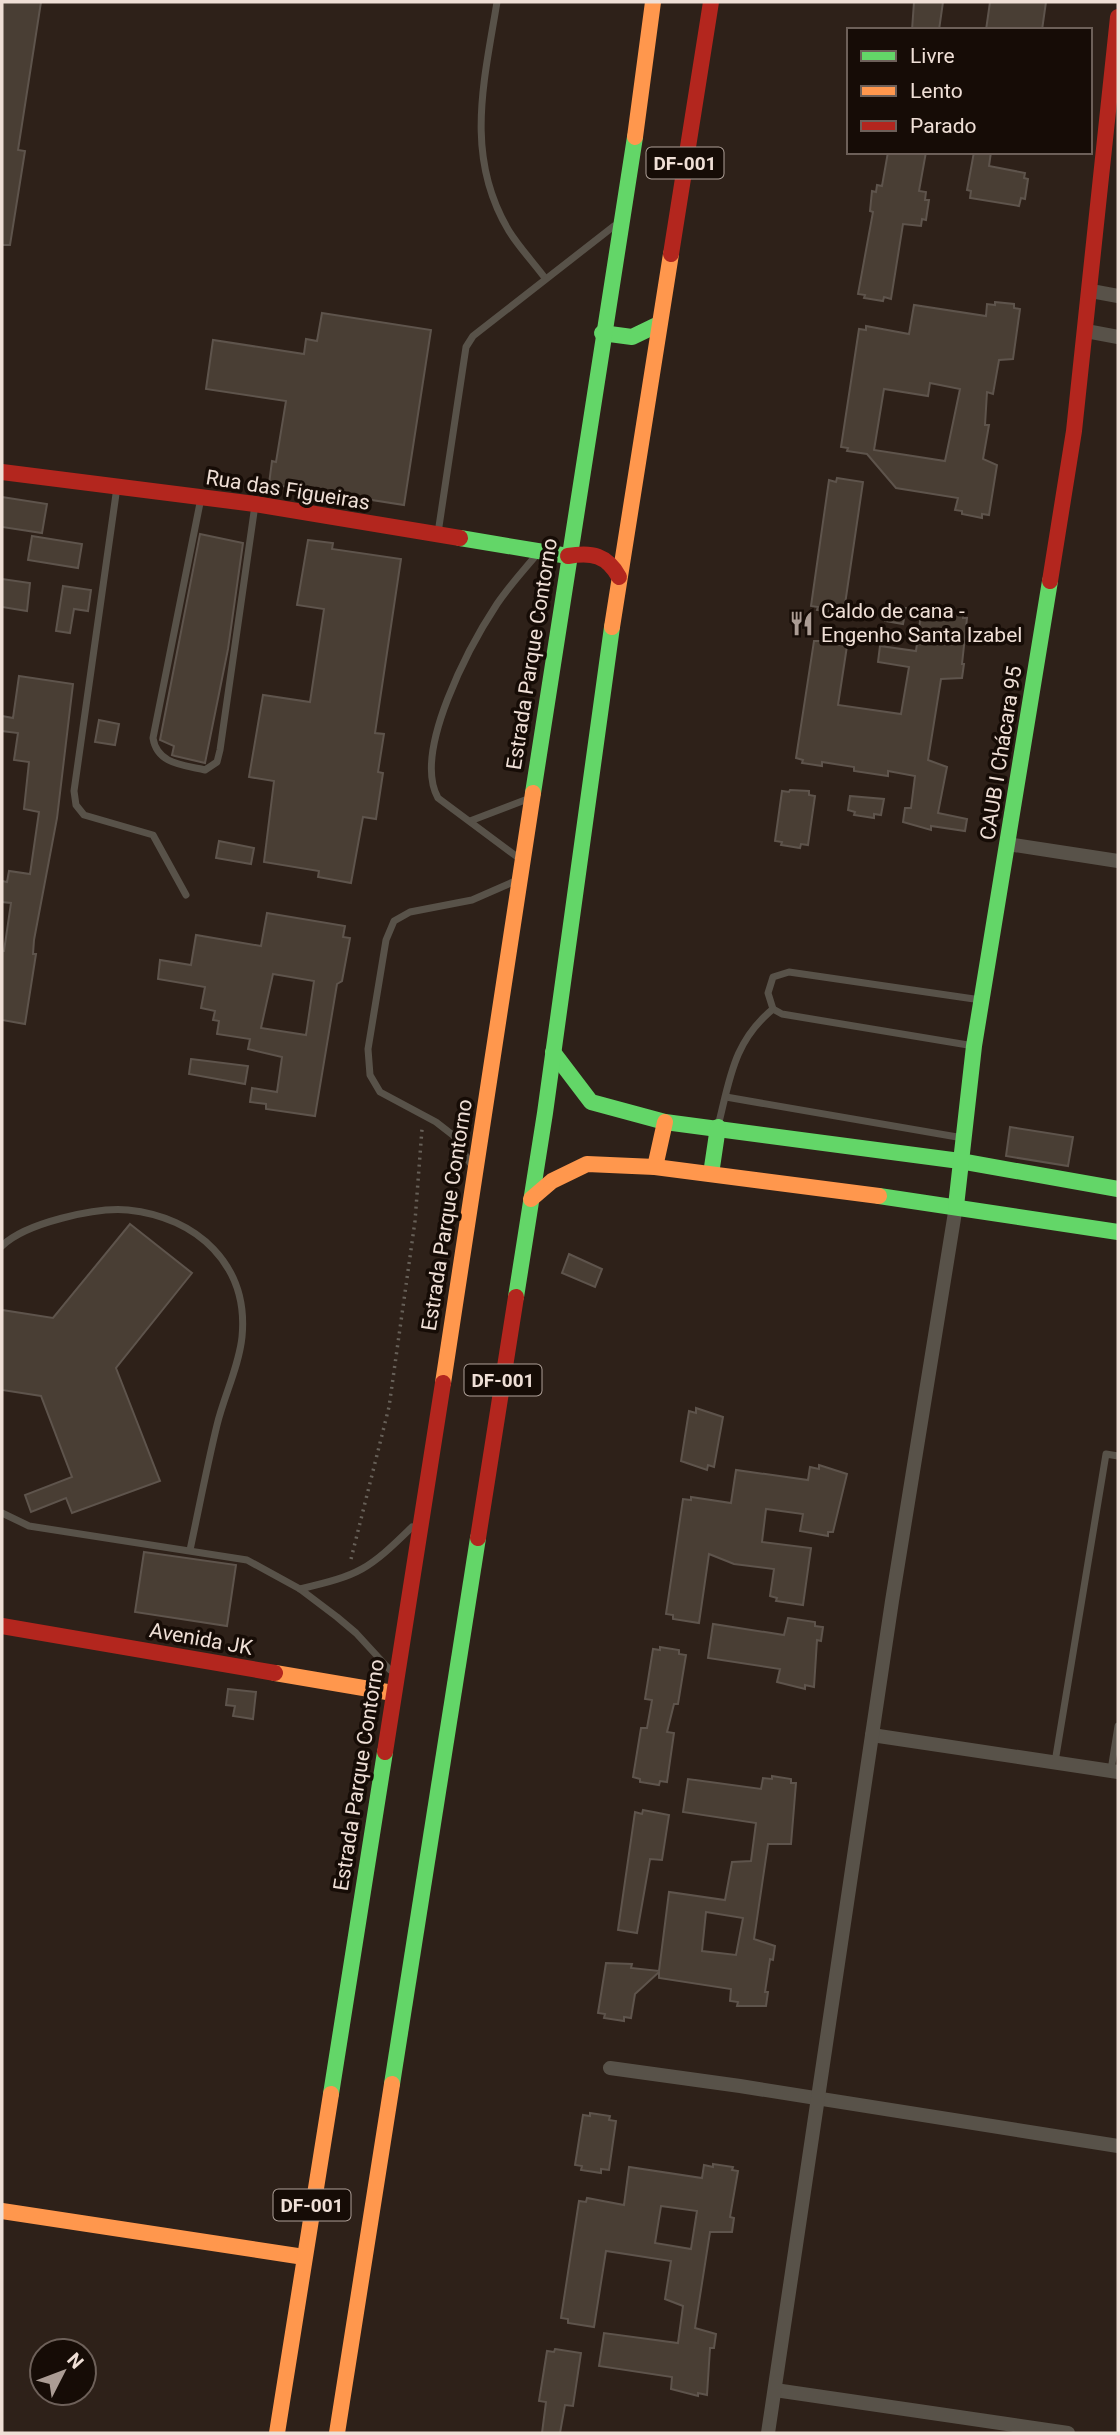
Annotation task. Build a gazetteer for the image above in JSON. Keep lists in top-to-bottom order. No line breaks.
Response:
{"streets":{"main road":["DF-001","Rua das Figueiras","Estrada Parque Contorno","CAUB I Chácara 95","Avenida JK"]},"crossings":[["DF-001","Rua das Figueiras"],["Rua das Figueiras","Estrada Parque Contorno"],["Estrada Parque Contorno","Avenida JK"]],"places":{"restaurant":["Caldo de cana - Engenho Santa Izabel"]},"legend":["Livre","Lento","Parado"],"north":"top right"}
